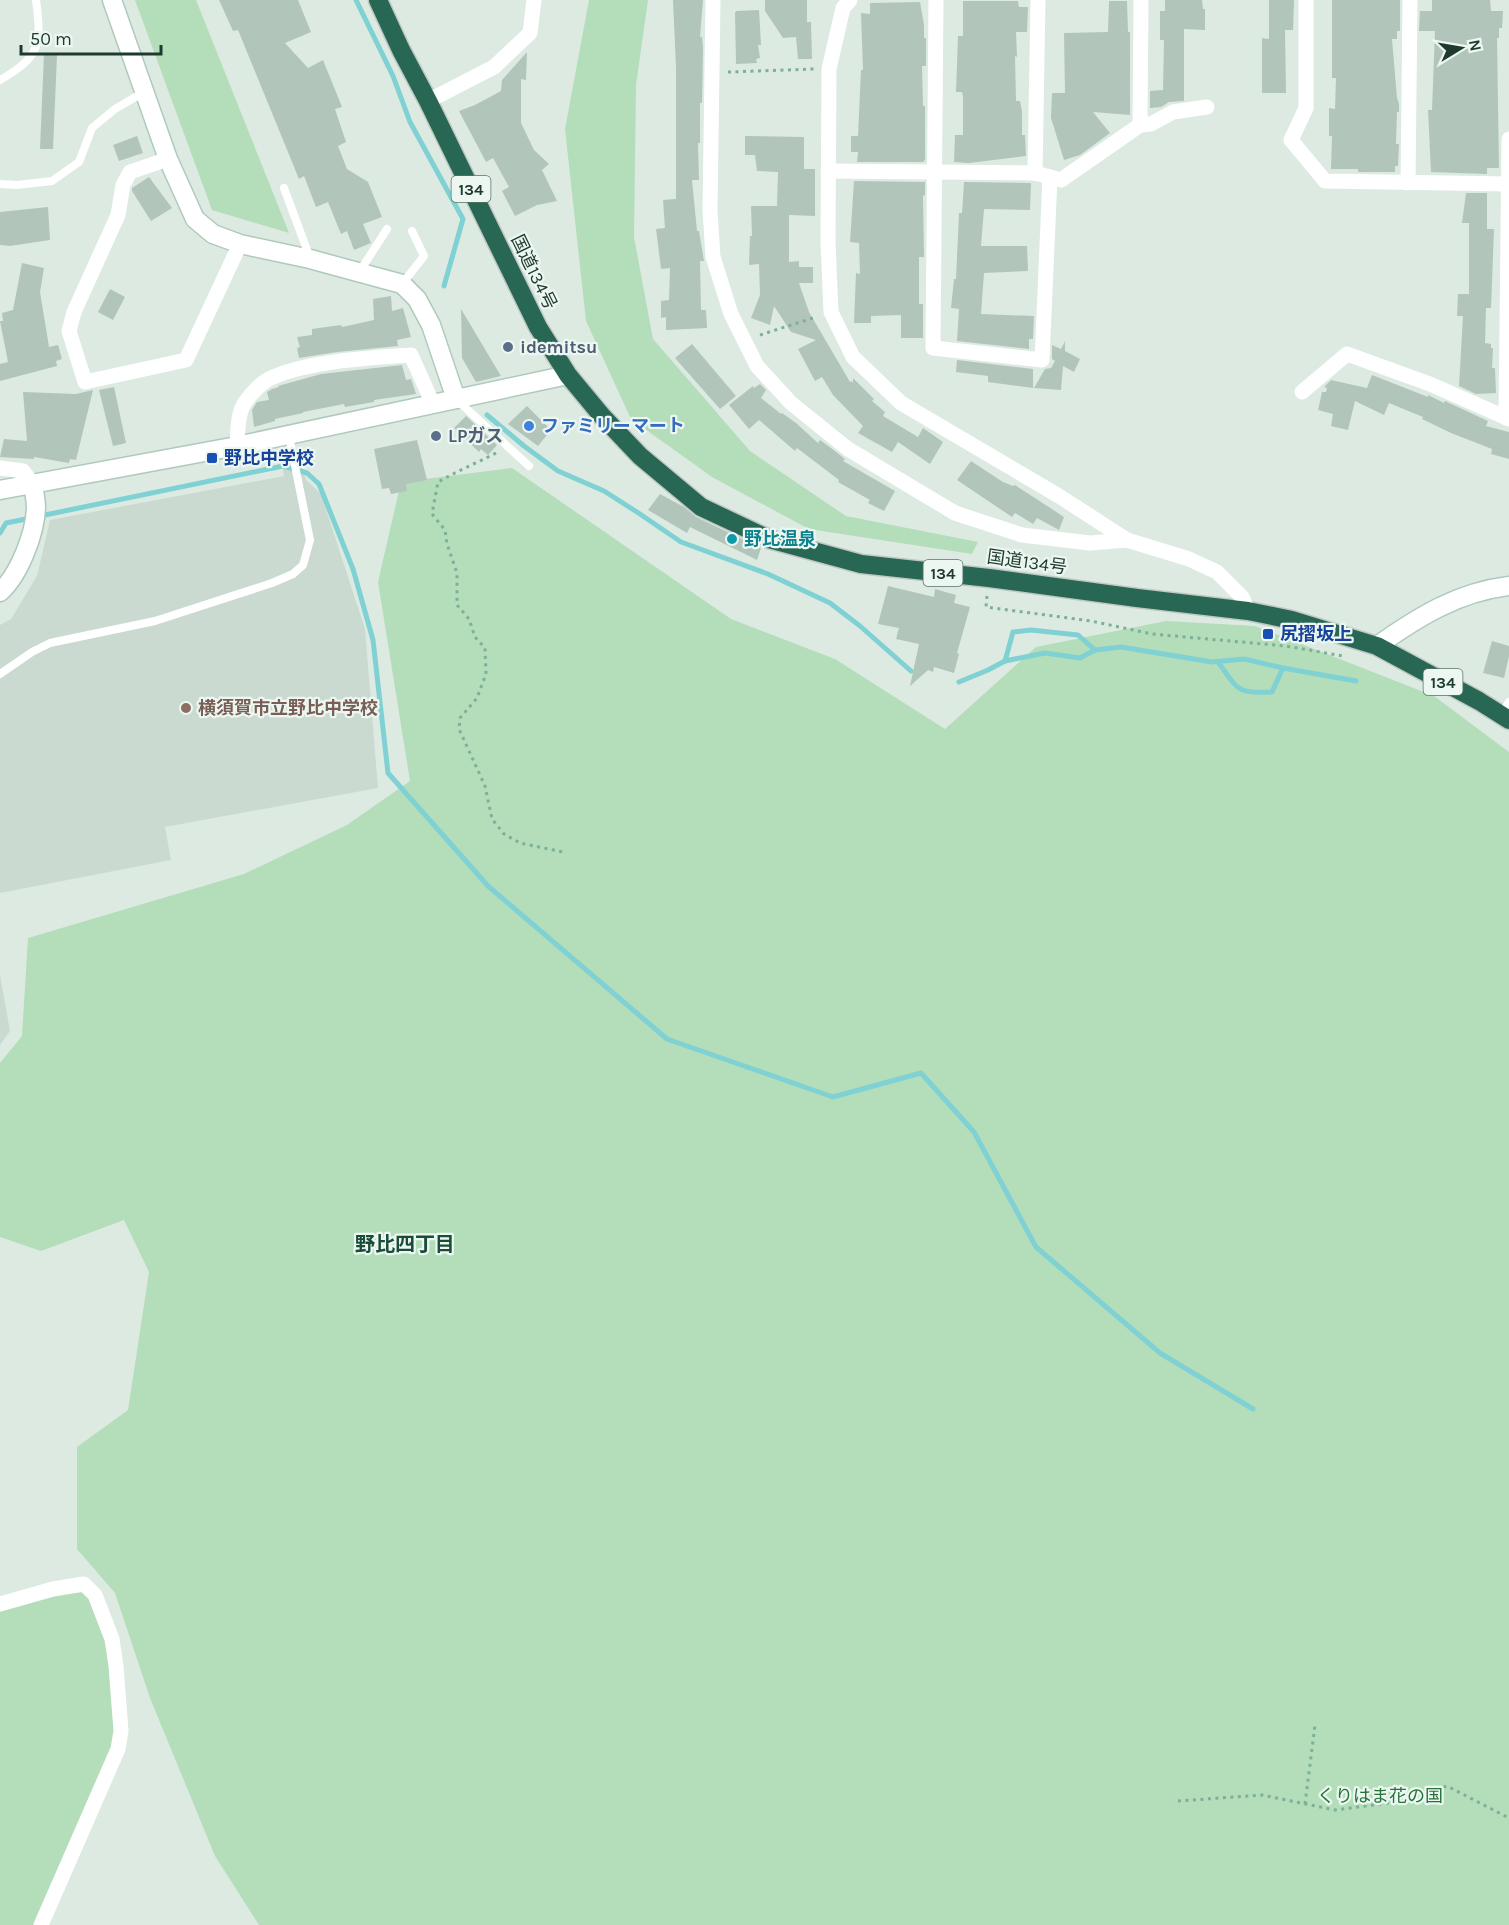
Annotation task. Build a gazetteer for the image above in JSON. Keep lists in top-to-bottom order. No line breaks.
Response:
{"streets":{"highway":["134","国道134号"]},"districts":["野比四丁目"],"parks":["くりはま花の国"],"places":{"other":["idemitsu","ファミリーマート","LPガス","野比温泉","横須賀市立野比中学校"],"transit":["野比中学校","尻摺坂上"]},"scale_bar":"50 m","north":"right"}
